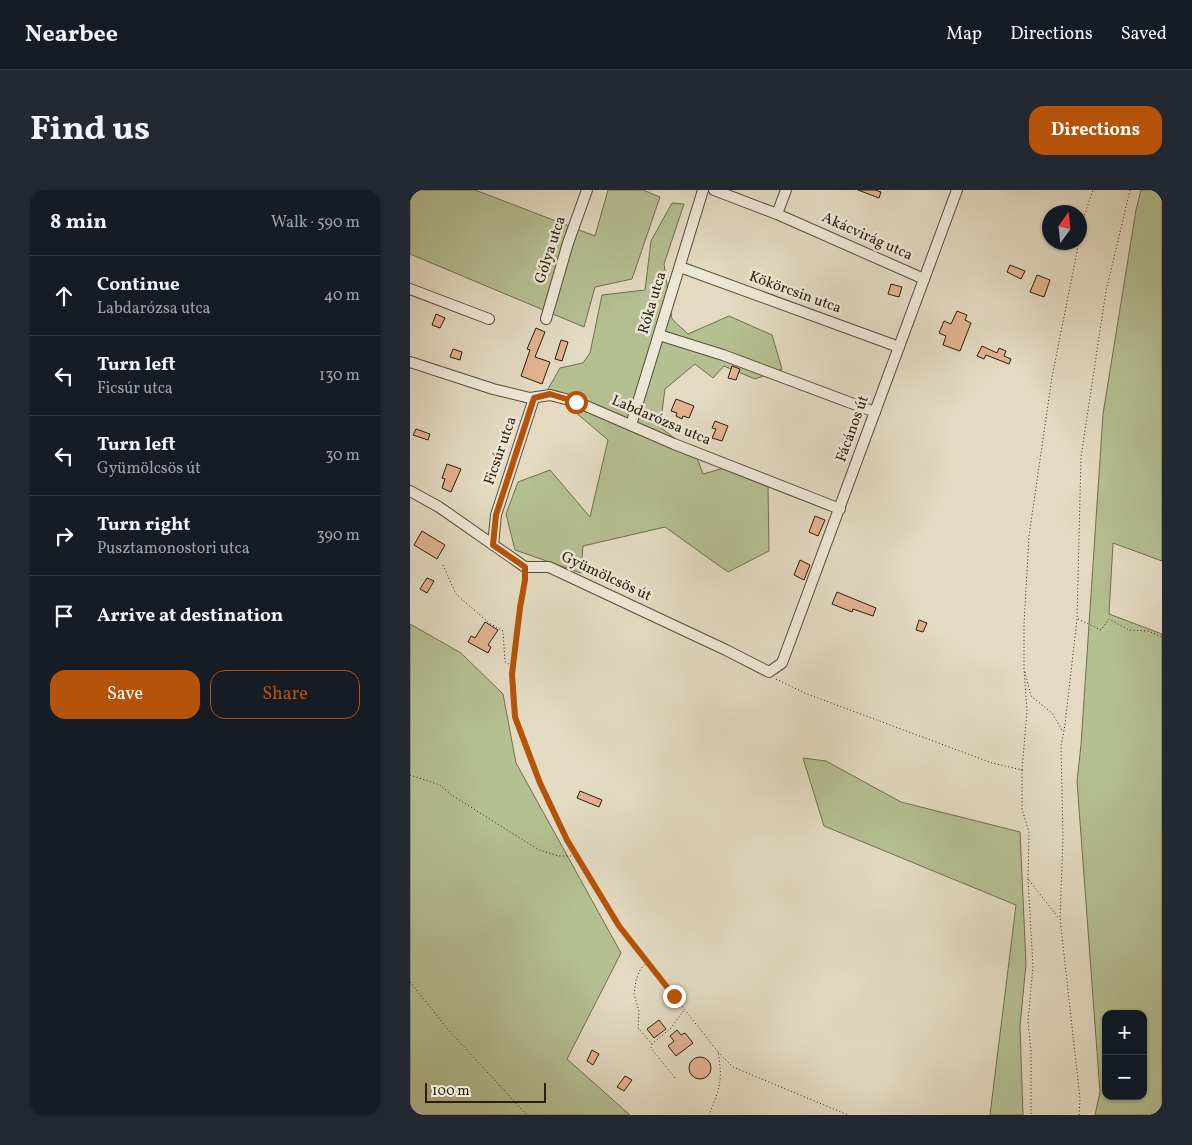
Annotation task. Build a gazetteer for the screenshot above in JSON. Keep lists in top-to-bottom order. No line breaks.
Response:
{"streets":{"street":["Akácvirág utca","Gólya utca","Kökörcsin utca","Róka utca","Labdarózsa utca","Fácános út","Ficsúr utca","Gyümölcsös út"]},"crossings":[["Akácvirág utca","Fácános út"],["Kökörcsin utca","Róka utca"],["Kökörcsin utca","Fácános út"],["Róka utca","Labdarózsa utca"],["Labdarózsa utca","Fácános út"],["Labdarózsa utca","Ficsúr utca"],["Fácános út","Gyümölcsös út"]],"scale_bar":"100 m","north":"top","page":{"header":"Nearbee","nav":["Map","Directions","Saved"],"title":"Find us","buttons":["Directions",["Save","Share"]],"heading":["8 min","Walk · 590 m"],"list":[["Continue","Labdarózsa utca","40 m"],["Turn left","Ficsúr utca","130 m"],["Turn left","Gyümölcsös út","30 m"],["Turn right","Pusztamonostori utca","390 m"],"Arrive at destination"],"map_buttons":["+","−"],"scale":"100 m"}}
